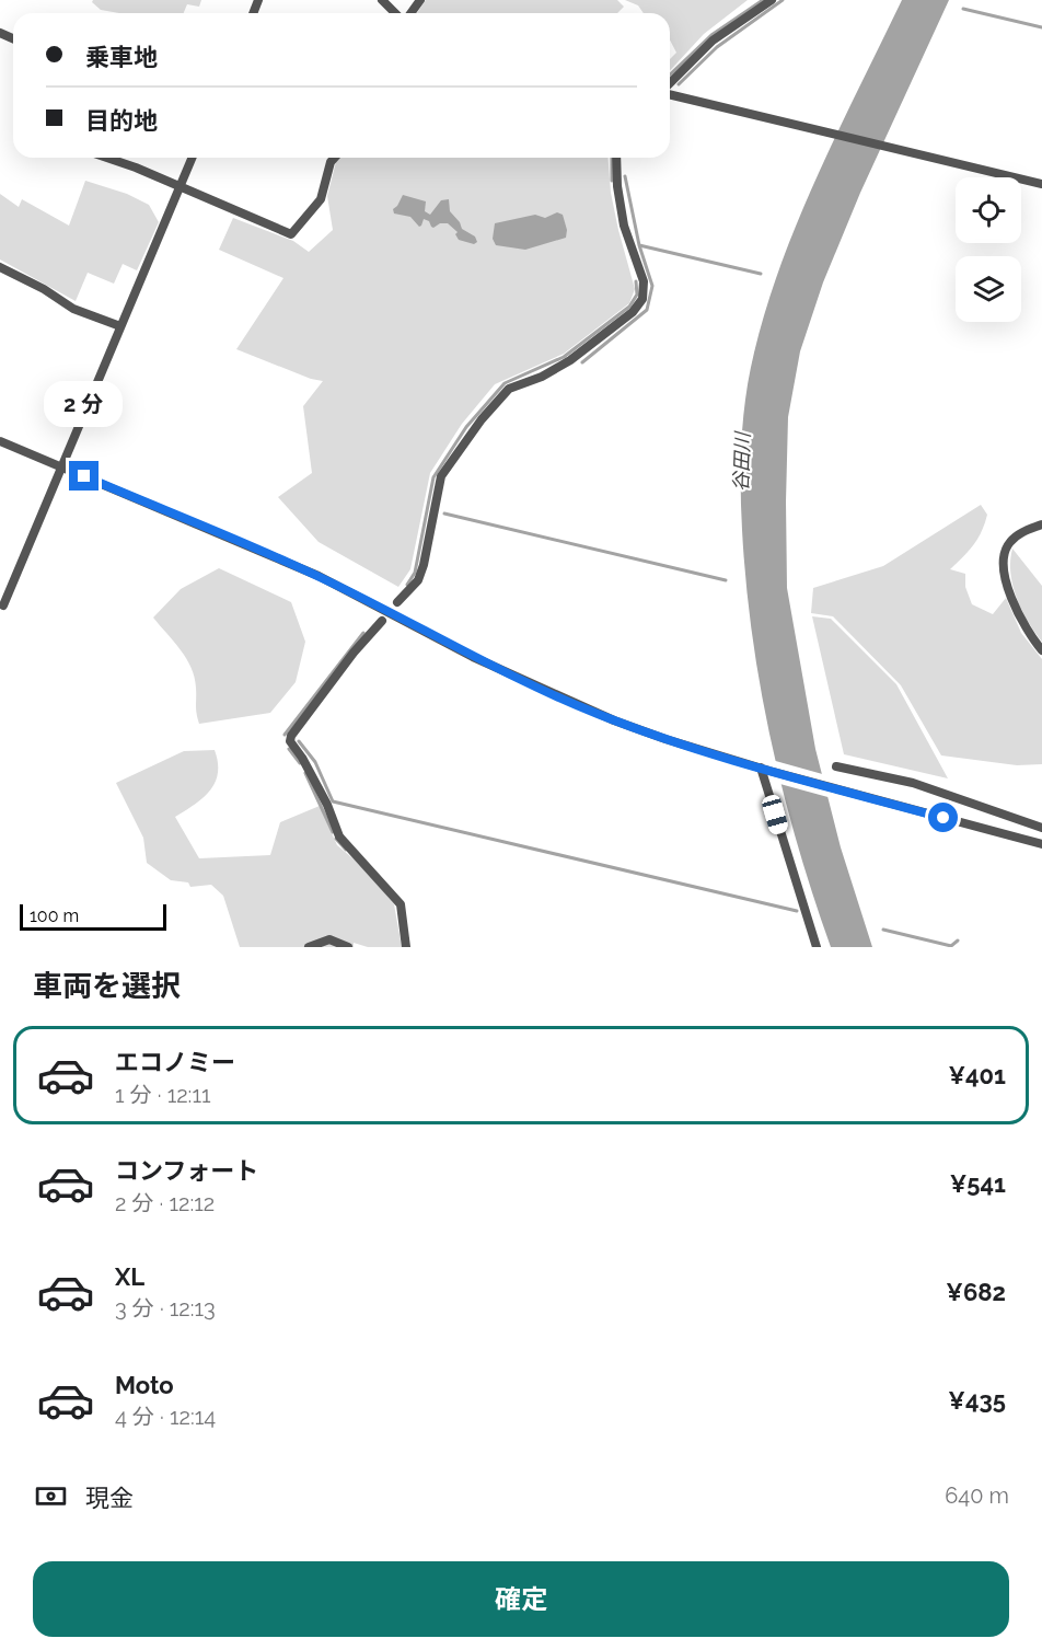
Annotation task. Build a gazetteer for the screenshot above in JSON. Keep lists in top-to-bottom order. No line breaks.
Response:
{"water":["谷田川"],"scale_bar":"100 m","page":{"banner":["乗車地","目的地"],"bubble":"2 分","scale":"100 m","heading":"車両を選択","list":[{"name":"エコノミー","note":"1 分 · 12:11","value":"¥401"},{"name":"コンフォート","note":"2 分 · 12:12","value":"¥541"},{"name":"XL","note":"3 分 · 12:13","value":"¥682"},{"name":"Moto","note":"4 分 · 12:14","value":"¥435"}],"pay":["現金","640 m"],"buttons":"確定"}}
